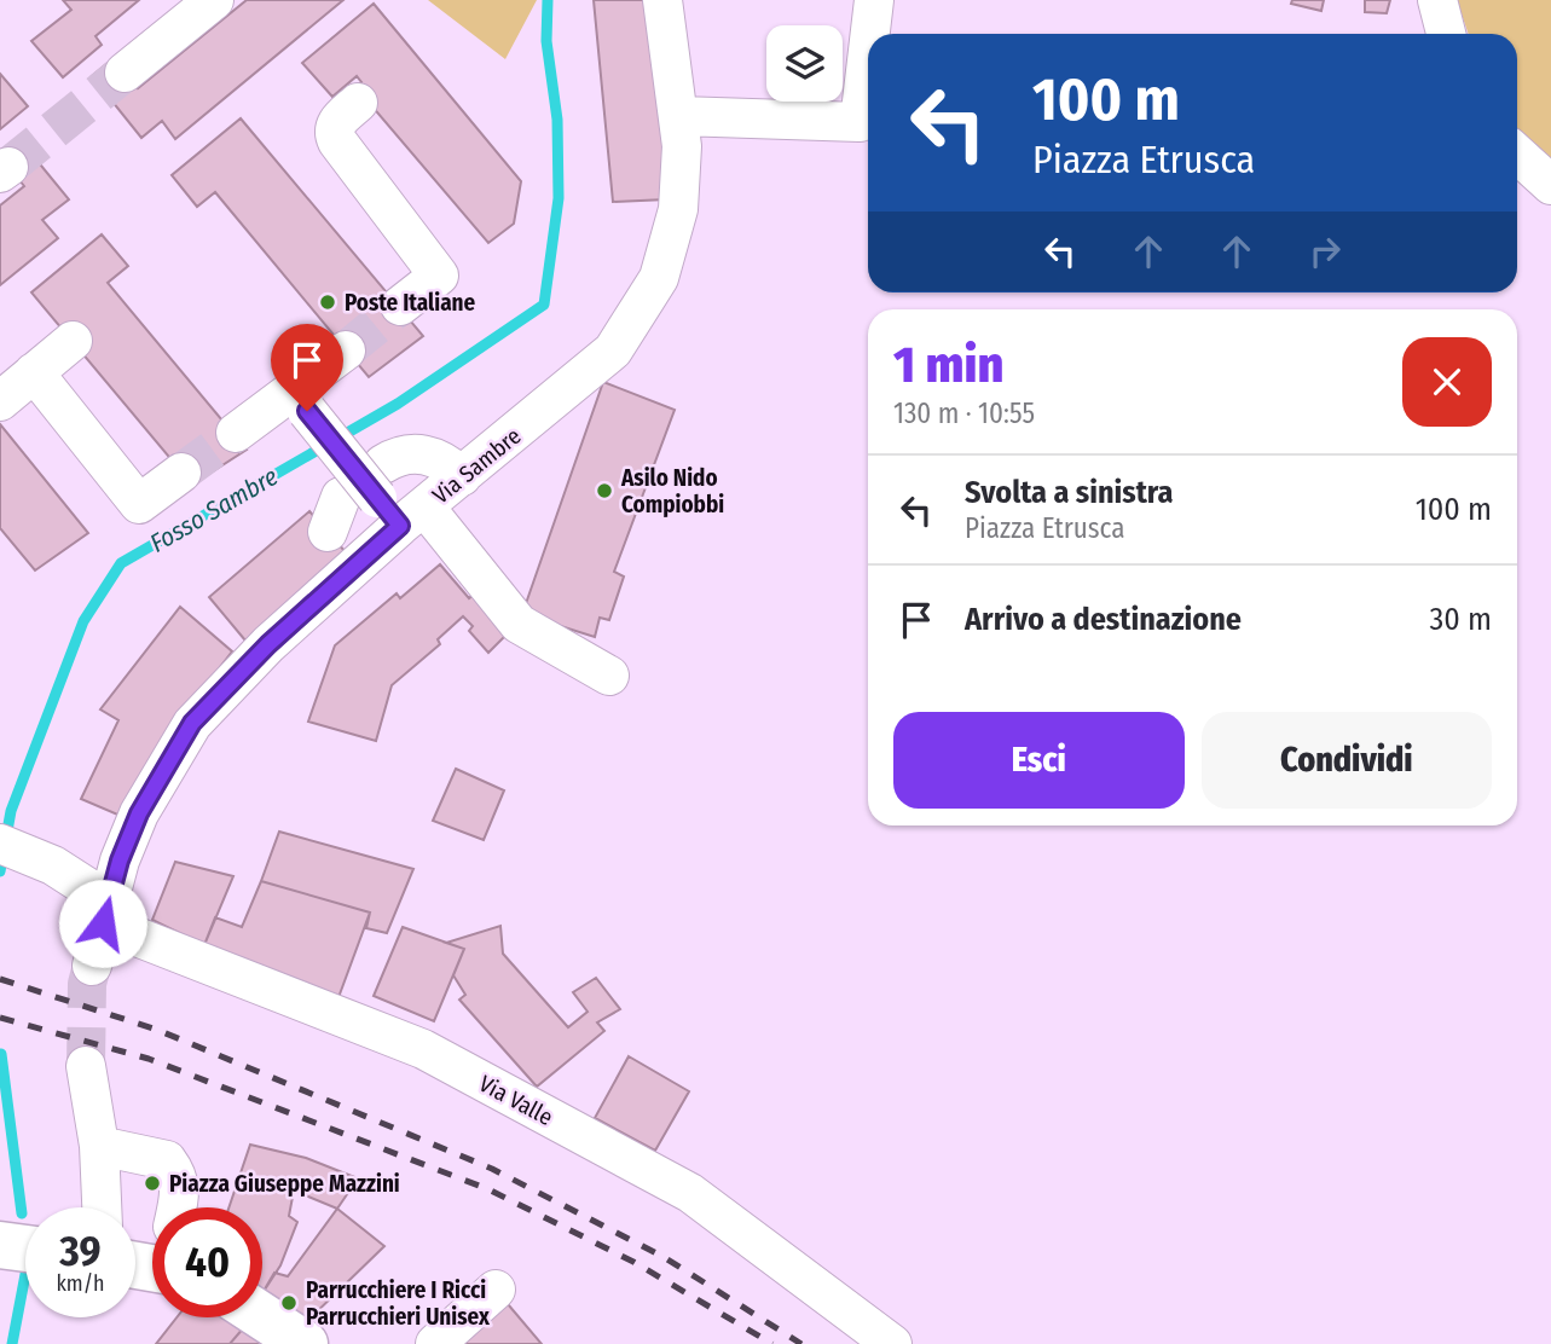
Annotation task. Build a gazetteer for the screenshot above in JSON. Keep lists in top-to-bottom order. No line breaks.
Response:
{"streets":{"street":["Via Sambre","Via Valle"]},"crossings":[["Via Sambre","Via Valle"]],"water":["Fosso Sambre"],"places":["Poste Italiane","Asilo Nido Compiobbi","Piazza Giuseppe Mazzini","Parrucchiere I Ricci Parrucchieri Unisex"],"page":{"turn":["100 m","Piazza Etrusca"],"heading":["1 min","130 m · 10:55"],"list":[{"name":"Svolta a sinistra","note":"Piazza Etrusca","value":"100 m"},{"name":"Arrivo a destinazione","value":"30 m"}],"buttons":["Esci","Condividi"],"speed":"39 km/h","limit":"40"}}
